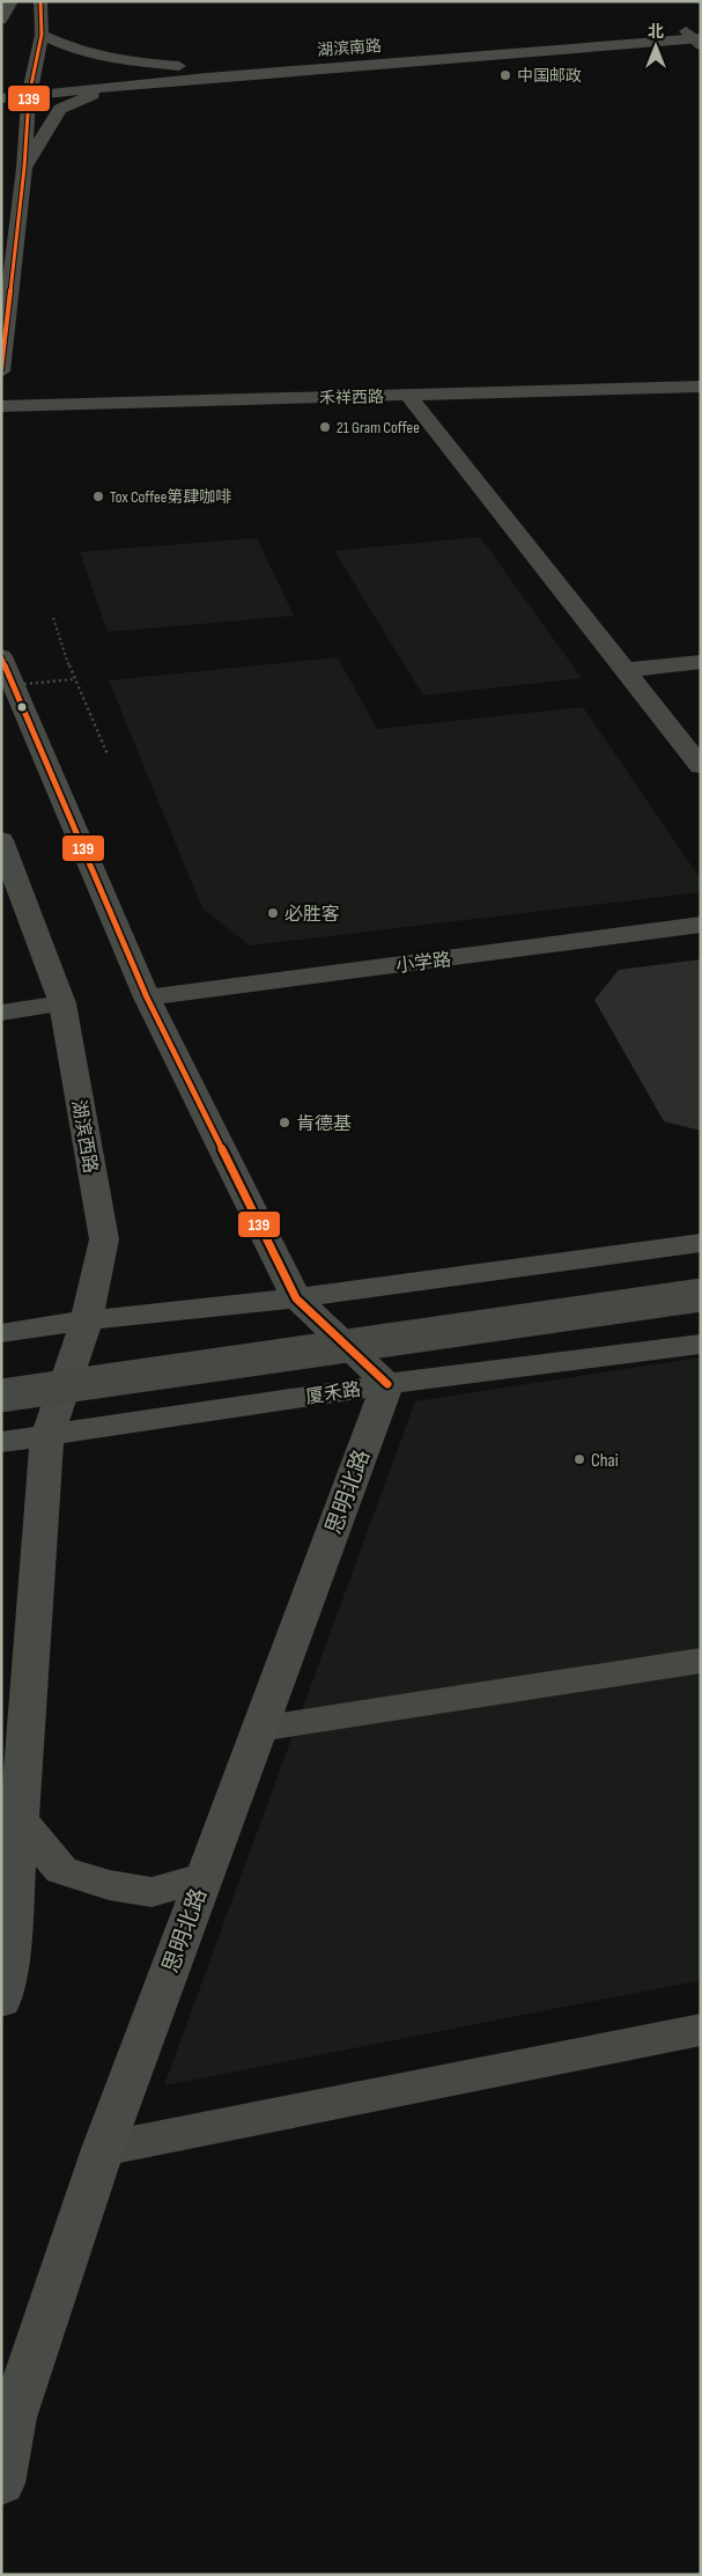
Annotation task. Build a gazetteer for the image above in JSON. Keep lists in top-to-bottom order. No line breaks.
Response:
{"streets":{"main road":["湖滨南路","湖滨西路","厦禾路","思明北路"],"street":["禾祥西路","小学路"]},"crossings":[["湖滨西路","厦禾路"],["厦禾路","思明北路"]],"places":["中国邮政","21 Gram Coffee","Tox Coffee第肆咖啡","必胜客","肯德基","Chai"],"lines":["transit line 139"],"north":"top"}
